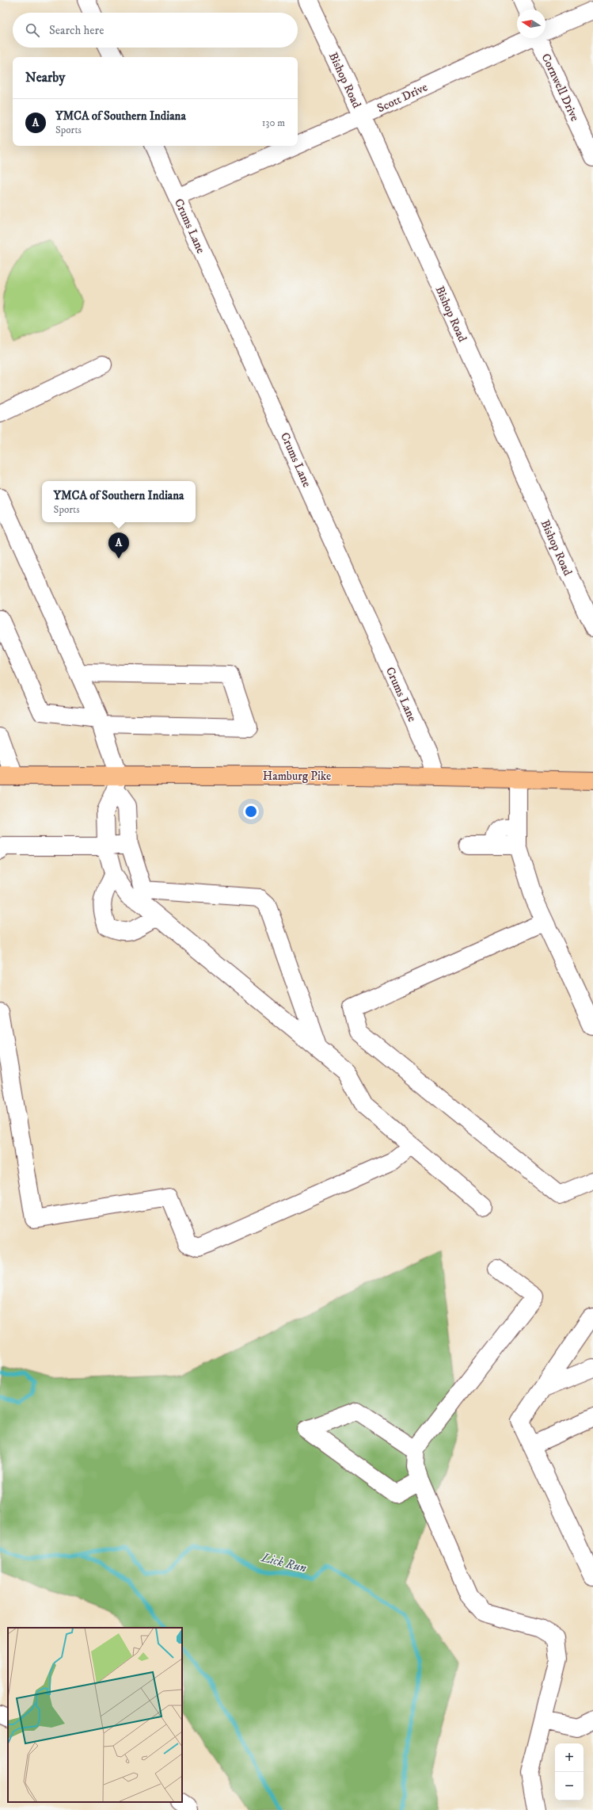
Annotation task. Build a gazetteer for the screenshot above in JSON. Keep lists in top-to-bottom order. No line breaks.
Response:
{"streets":{"main road":["Hamburg Pike"],"street":["Bishop Road","Cornwell Drive","Scott Drive","Crums Lane"]},"crossings":[["Bishop Road","Scott Drive"],["Scott Drive","Crums Lane"],["Crums Lane","Hamburg Pike"]],"water":["Lick Run"],"north":"left","page":{"search":"Search here","heading":"Nearby","list":[{"mark":"A","name":"YMCA of Southern Indiana","note":"Sports","value":"130 m"}],"popup":["YMCA of Southern Indiana","Sports"],"pins":"A","map_buttons":["+","−"]}}
